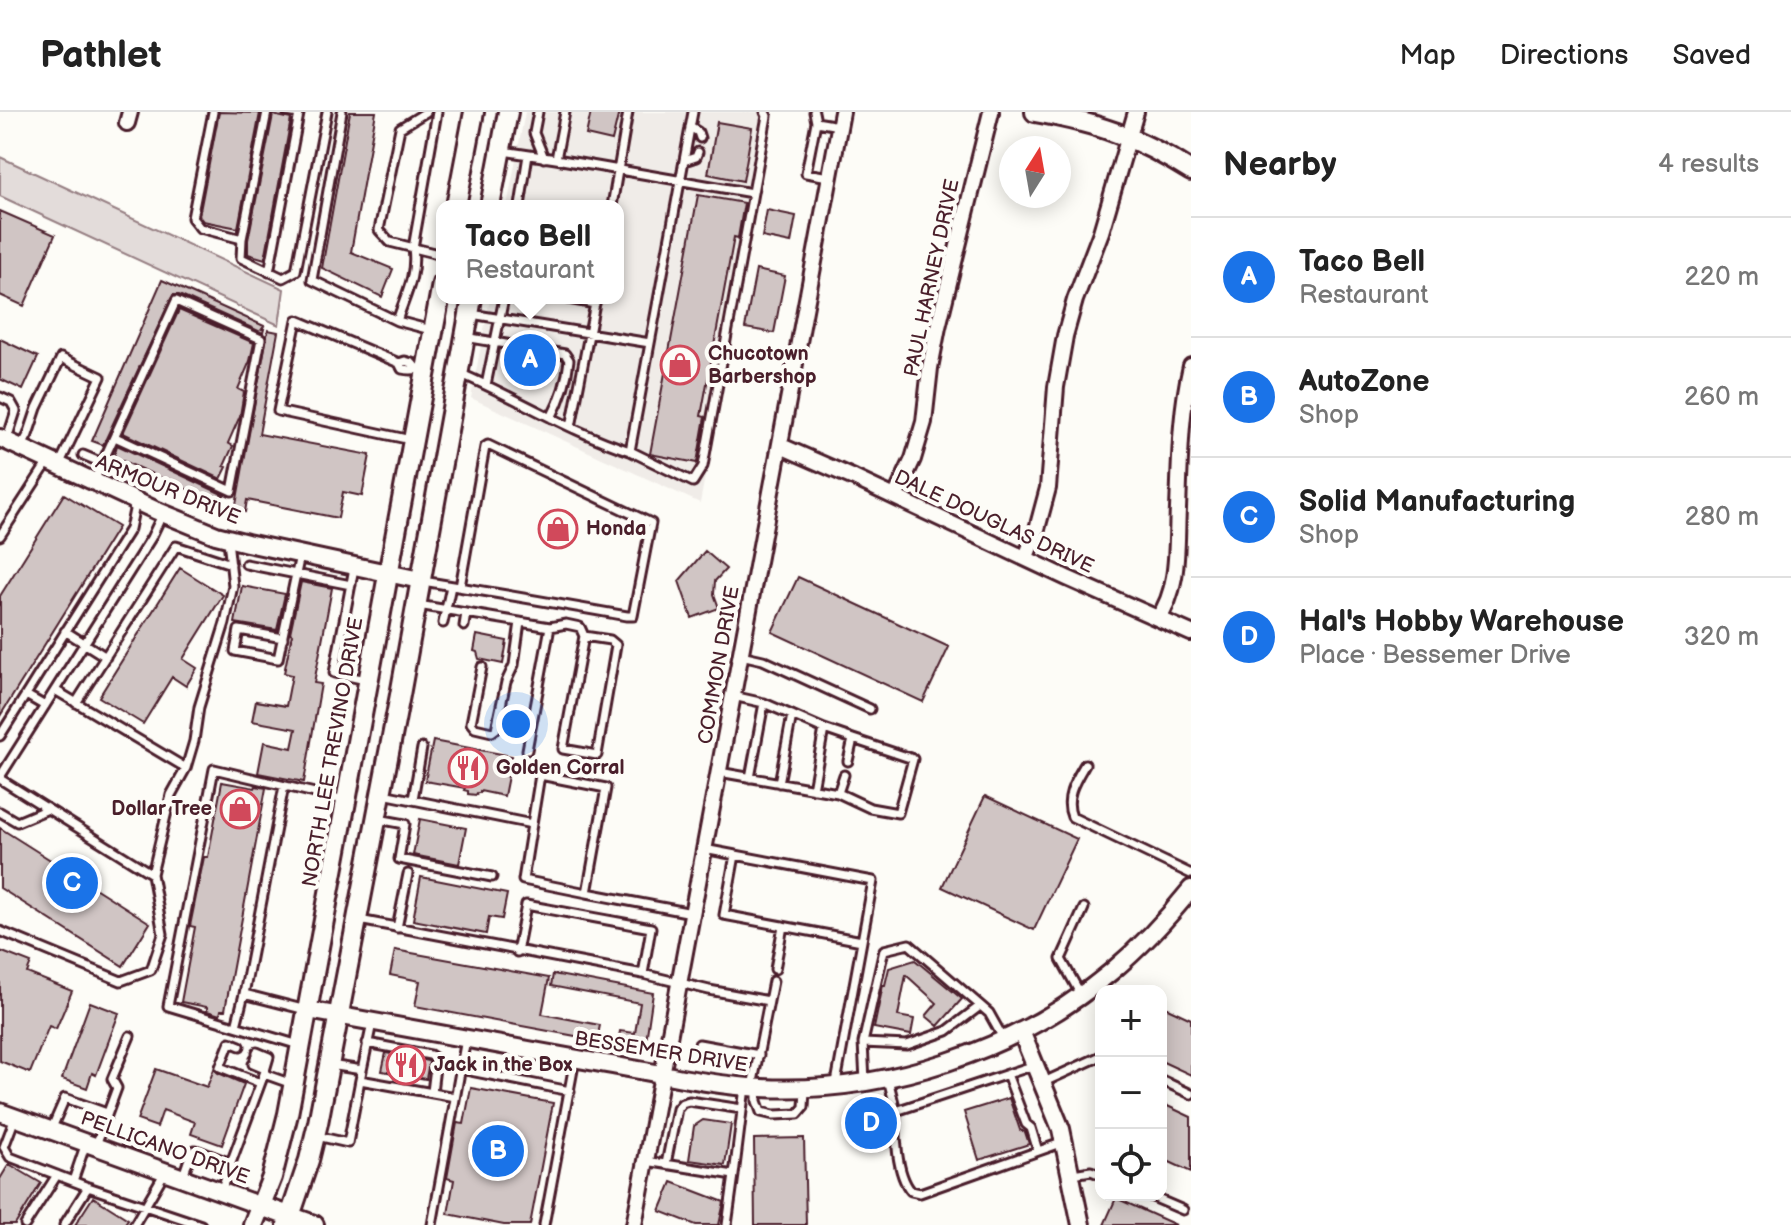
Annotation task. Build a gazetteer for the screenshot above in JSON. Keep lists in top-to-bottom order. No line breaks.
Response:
{"streets":{"main road":["NORTH LEE TREVINO DRIVE","PELLICANO DRIVE"],"street":["PAUL HARNEY DRIVE","ARMOUR DRIVE","DALE DOUGLAS DRIVE","COMMON DRIVE","BESSEMER DRIVE"]},"crossings":[["PAUL HARNEY DRIVE","DALE DOUGLAS DRIVE"],["ARMOUR DRIVE","NORTH LEE TREVINO DRIVE"],["DALE DOUGLAS DRIVE","COMMON DRIVE"],["COMMON DRIVE","BESSEMER DRIVE"],["NORTH LEE TREVINO DRIVE","BESSEMER DRIVE"],["NORTH LEE TREVINO DRIVE","PELLICANO DRIVE"]],"places":{"shop":["Chucotown Barbershop","Honda","Dollar Tree"],"restaurant":["Golden Corral","Jack in the Box"]},"north":"top","page":{"header":"Pathlet","nav":["Map","Directions","Saved"],"heading":["Nearby","4 results"],"popup":["Taco Bell","Restaurant"],"list":[{"mark":"A","name":"Taco Bell","note":"Restaurant","value":"220 m"},{"mark":"B","name":"AutoZone","note":"Shop","value":"260 m"},{"mark":"C","name":"Solid Manufacturing","note":"Shop","value":"280 m"},{"mark":"D","name":"Hal's Hobby Warehouse","note":"Place · Bessemer Drive","value":"320 m"}],"pins":["A","C","D","B"],"map_buttons":["+","−"]}}
